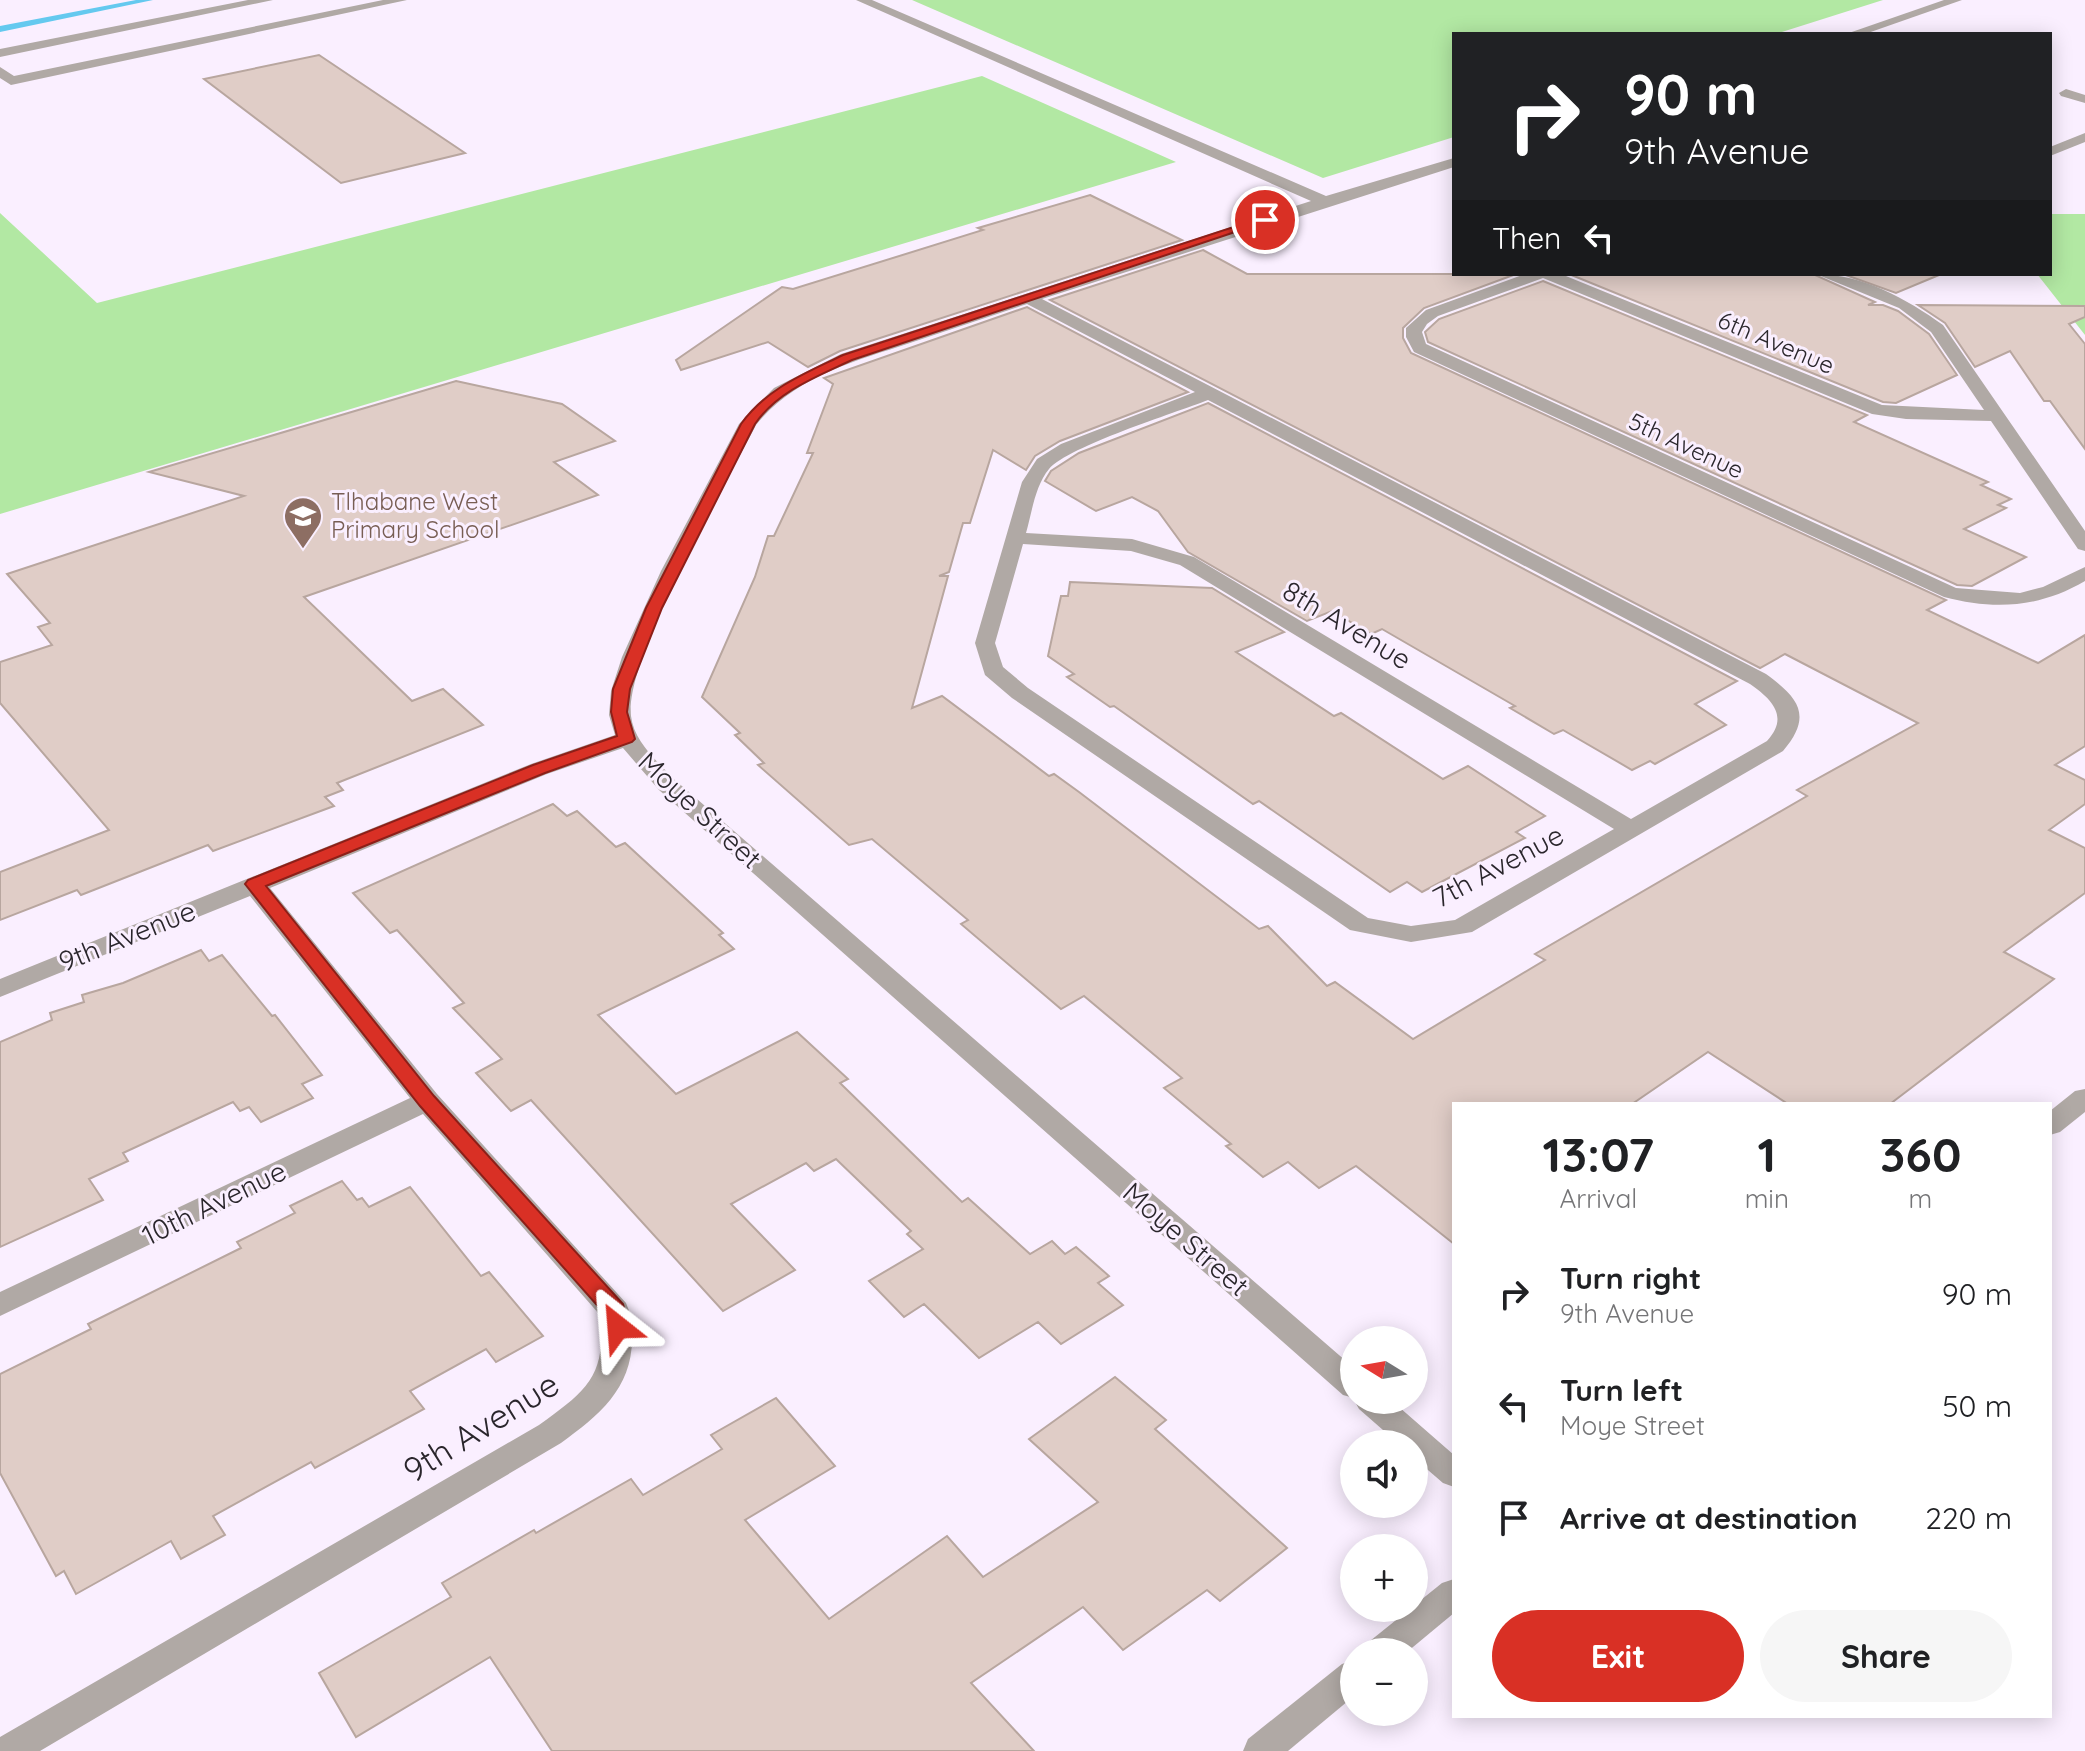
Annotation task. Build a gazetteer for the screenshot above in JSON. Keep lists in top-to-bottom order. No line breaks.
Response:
{"streets":{"street":["6th Avenue","5th Avenue","8th Avenue","Moye Street","7th Avenue","9th Avenue","10th Avenue"]},"crossings":[["8th Avenue","7th Avenue"],["Moye Street","7th Avenue"],["Moye Street","9th Avenue"],["9th Avenue","10th Avenue"]],"places":{"school or university":["Tlhabane West Primary School"]},"north":"left","page":{"turn":["90 m","9th Avenue"],"then":"Then","eta":["13:07","Arrival","1","min","360","m"],"list":[{"name":"Turn right","note":"9th Avenue","value":"90 m"},{"name":"Turn left","note":"Moye Street","value":"50 m"},{"name":"Arrive at destination","value":"220 m"}],"map_buttons":["+","−"],"buttons":["Exit","Share"]}}
